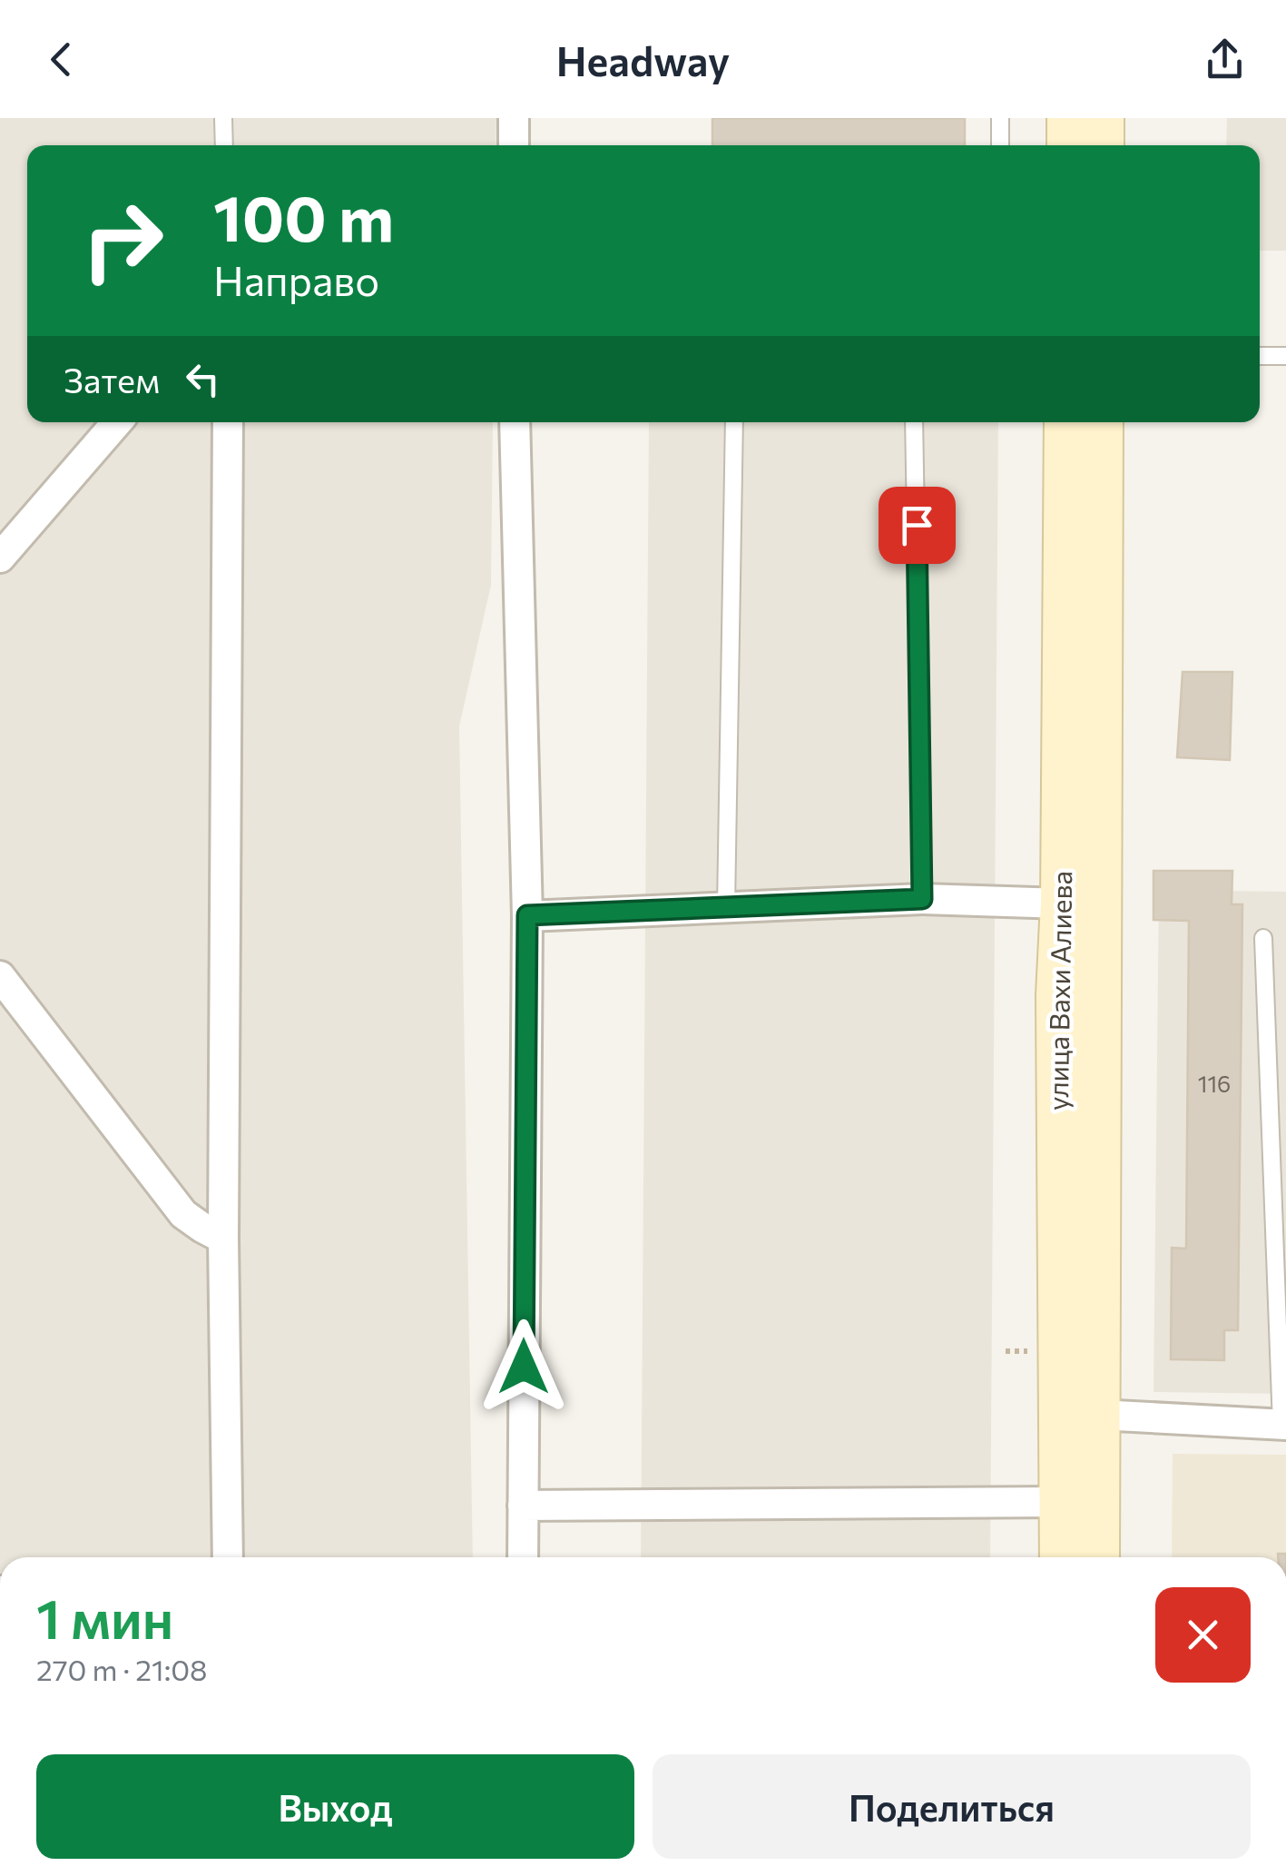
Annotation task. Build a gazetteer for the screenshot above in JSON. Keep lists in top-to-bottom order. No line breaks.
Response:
{"streets":{"main road":["улица Вахи Алиева"]},"house_numbers":["116"],"page":{"header":"Headway","turn":["100 m","Направо"],"then":"Затем","heading":["1 мин","270 m · 21:08"],"buttons":["Выход","Поделиться"]}}
